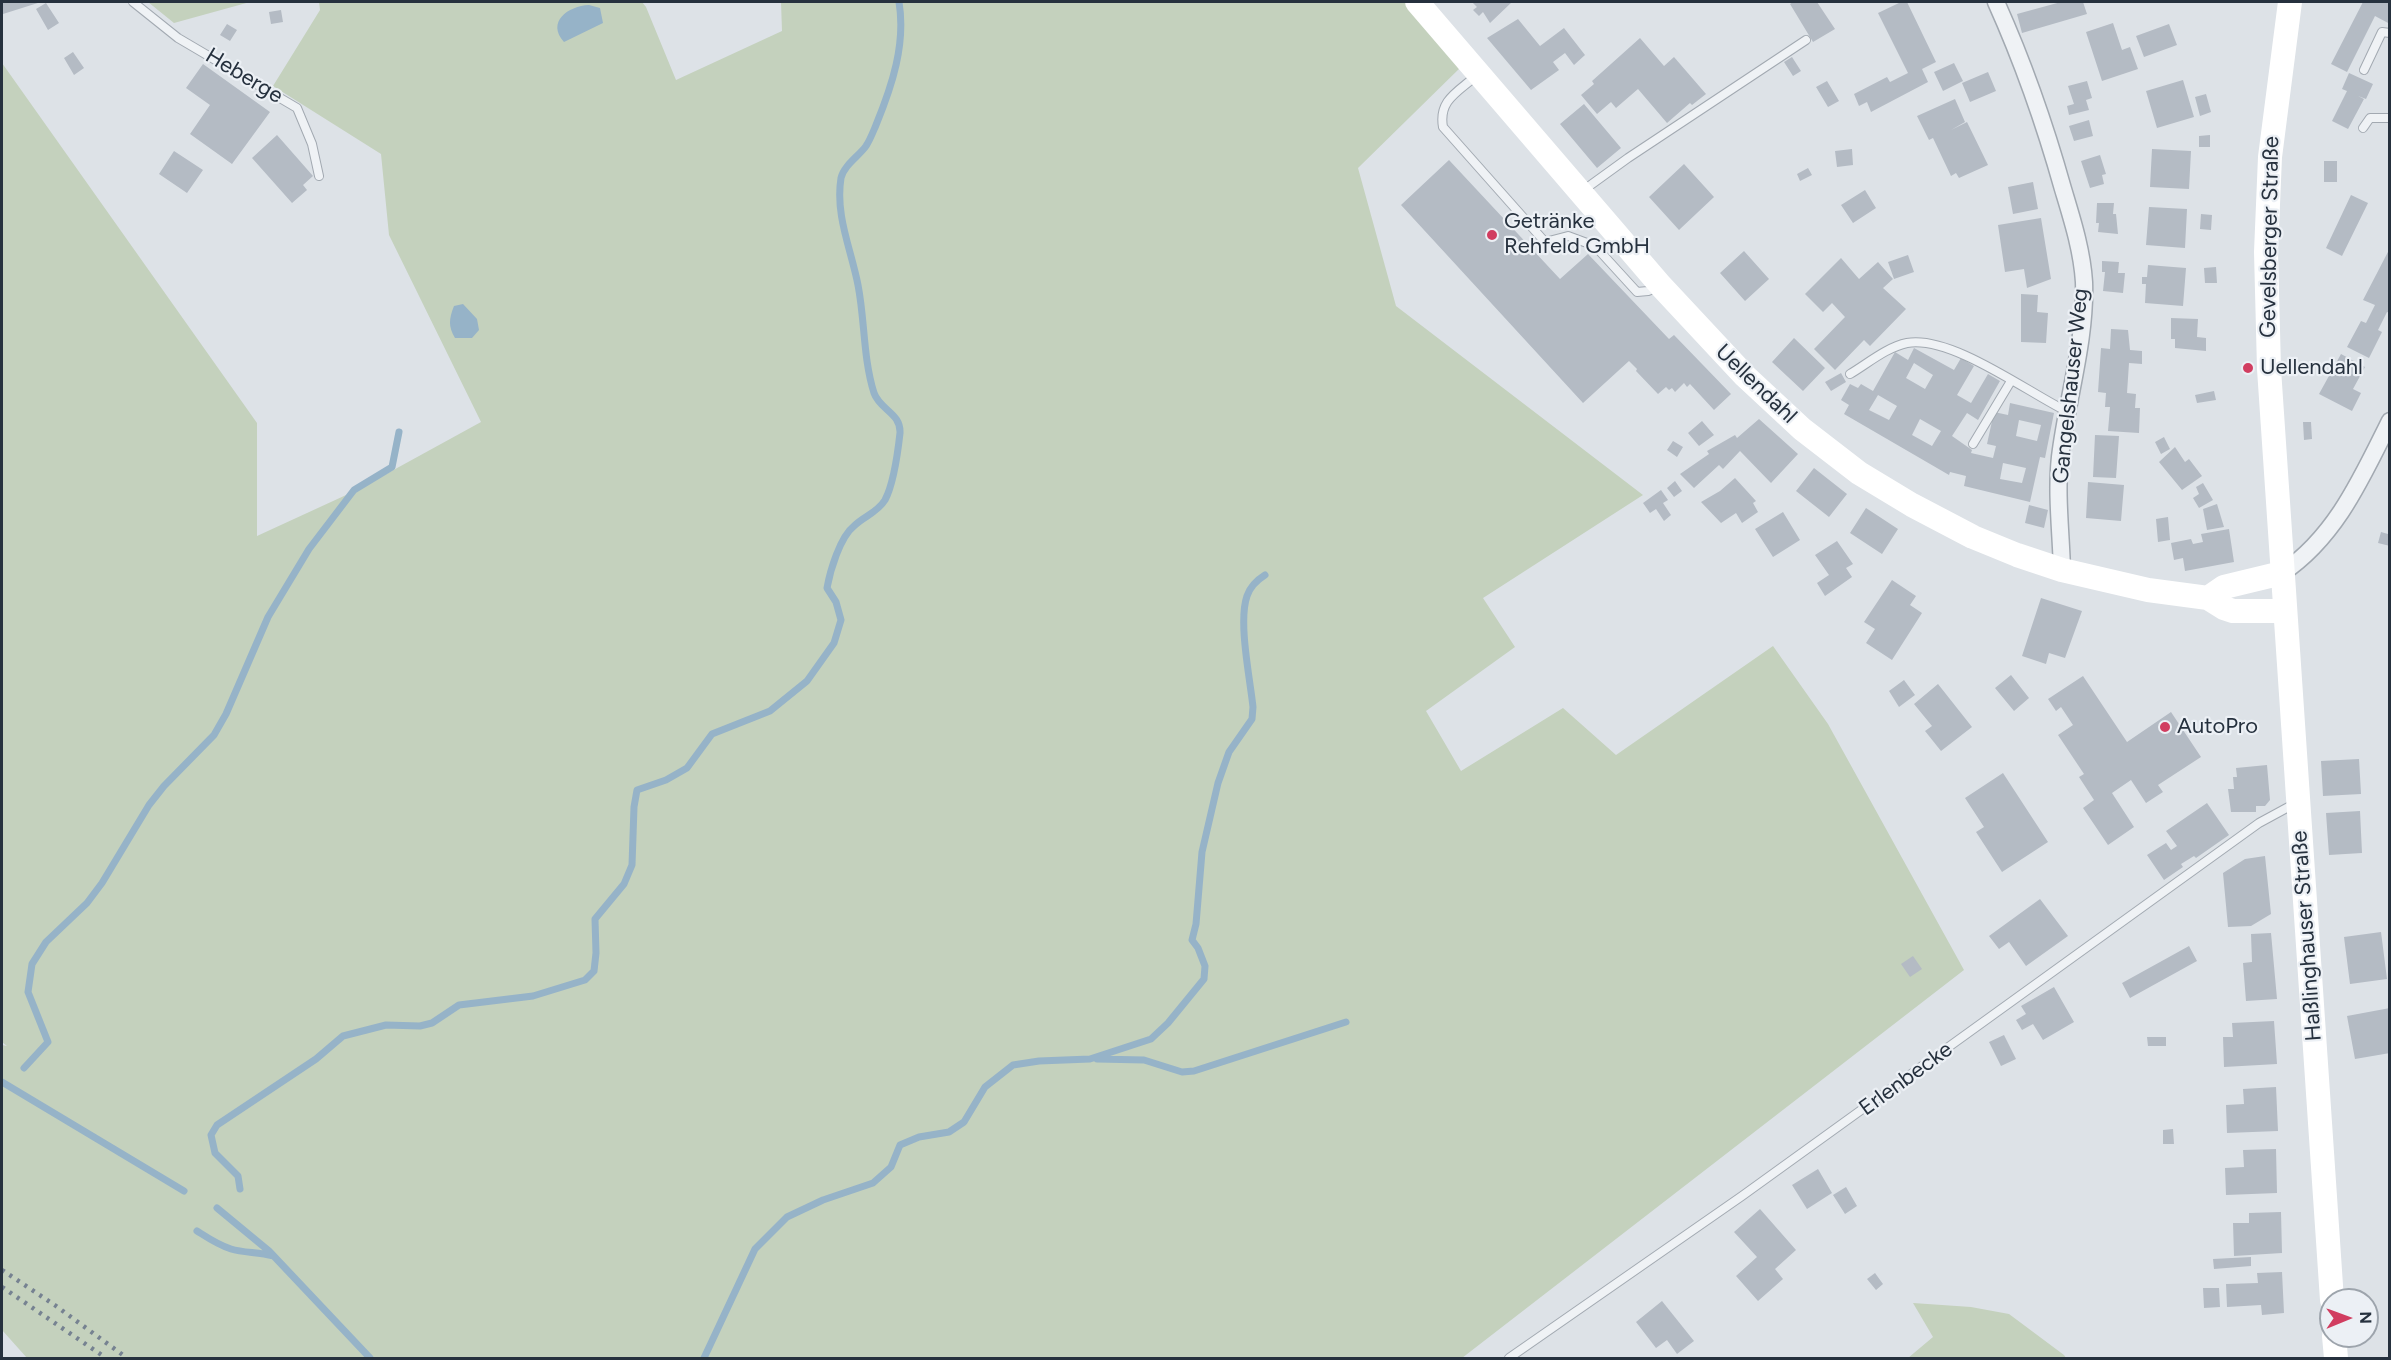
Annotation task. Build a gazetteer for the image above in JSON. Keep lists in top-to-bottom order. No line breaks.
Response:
{"streets":{"main road":["Gevelsberger Straße","Uellendahl","Haßlinghauser Straße"],"street":["Gangelshauser Weg"],"lane":["Heberge","Erlenbecke"]},"crossings":[["Gevelsberger Straße","Haßlinghauser Straße"],["Uellendahl","Gangelshauser Weg"],["Uellendahl","Haßlinghauser Straße"],["Haßlinghauser Straße","Erlenbecke"]],"places":["Getränke Rehfeld GmbH","Uellendahl","AutoPro"],"north":"right"}
